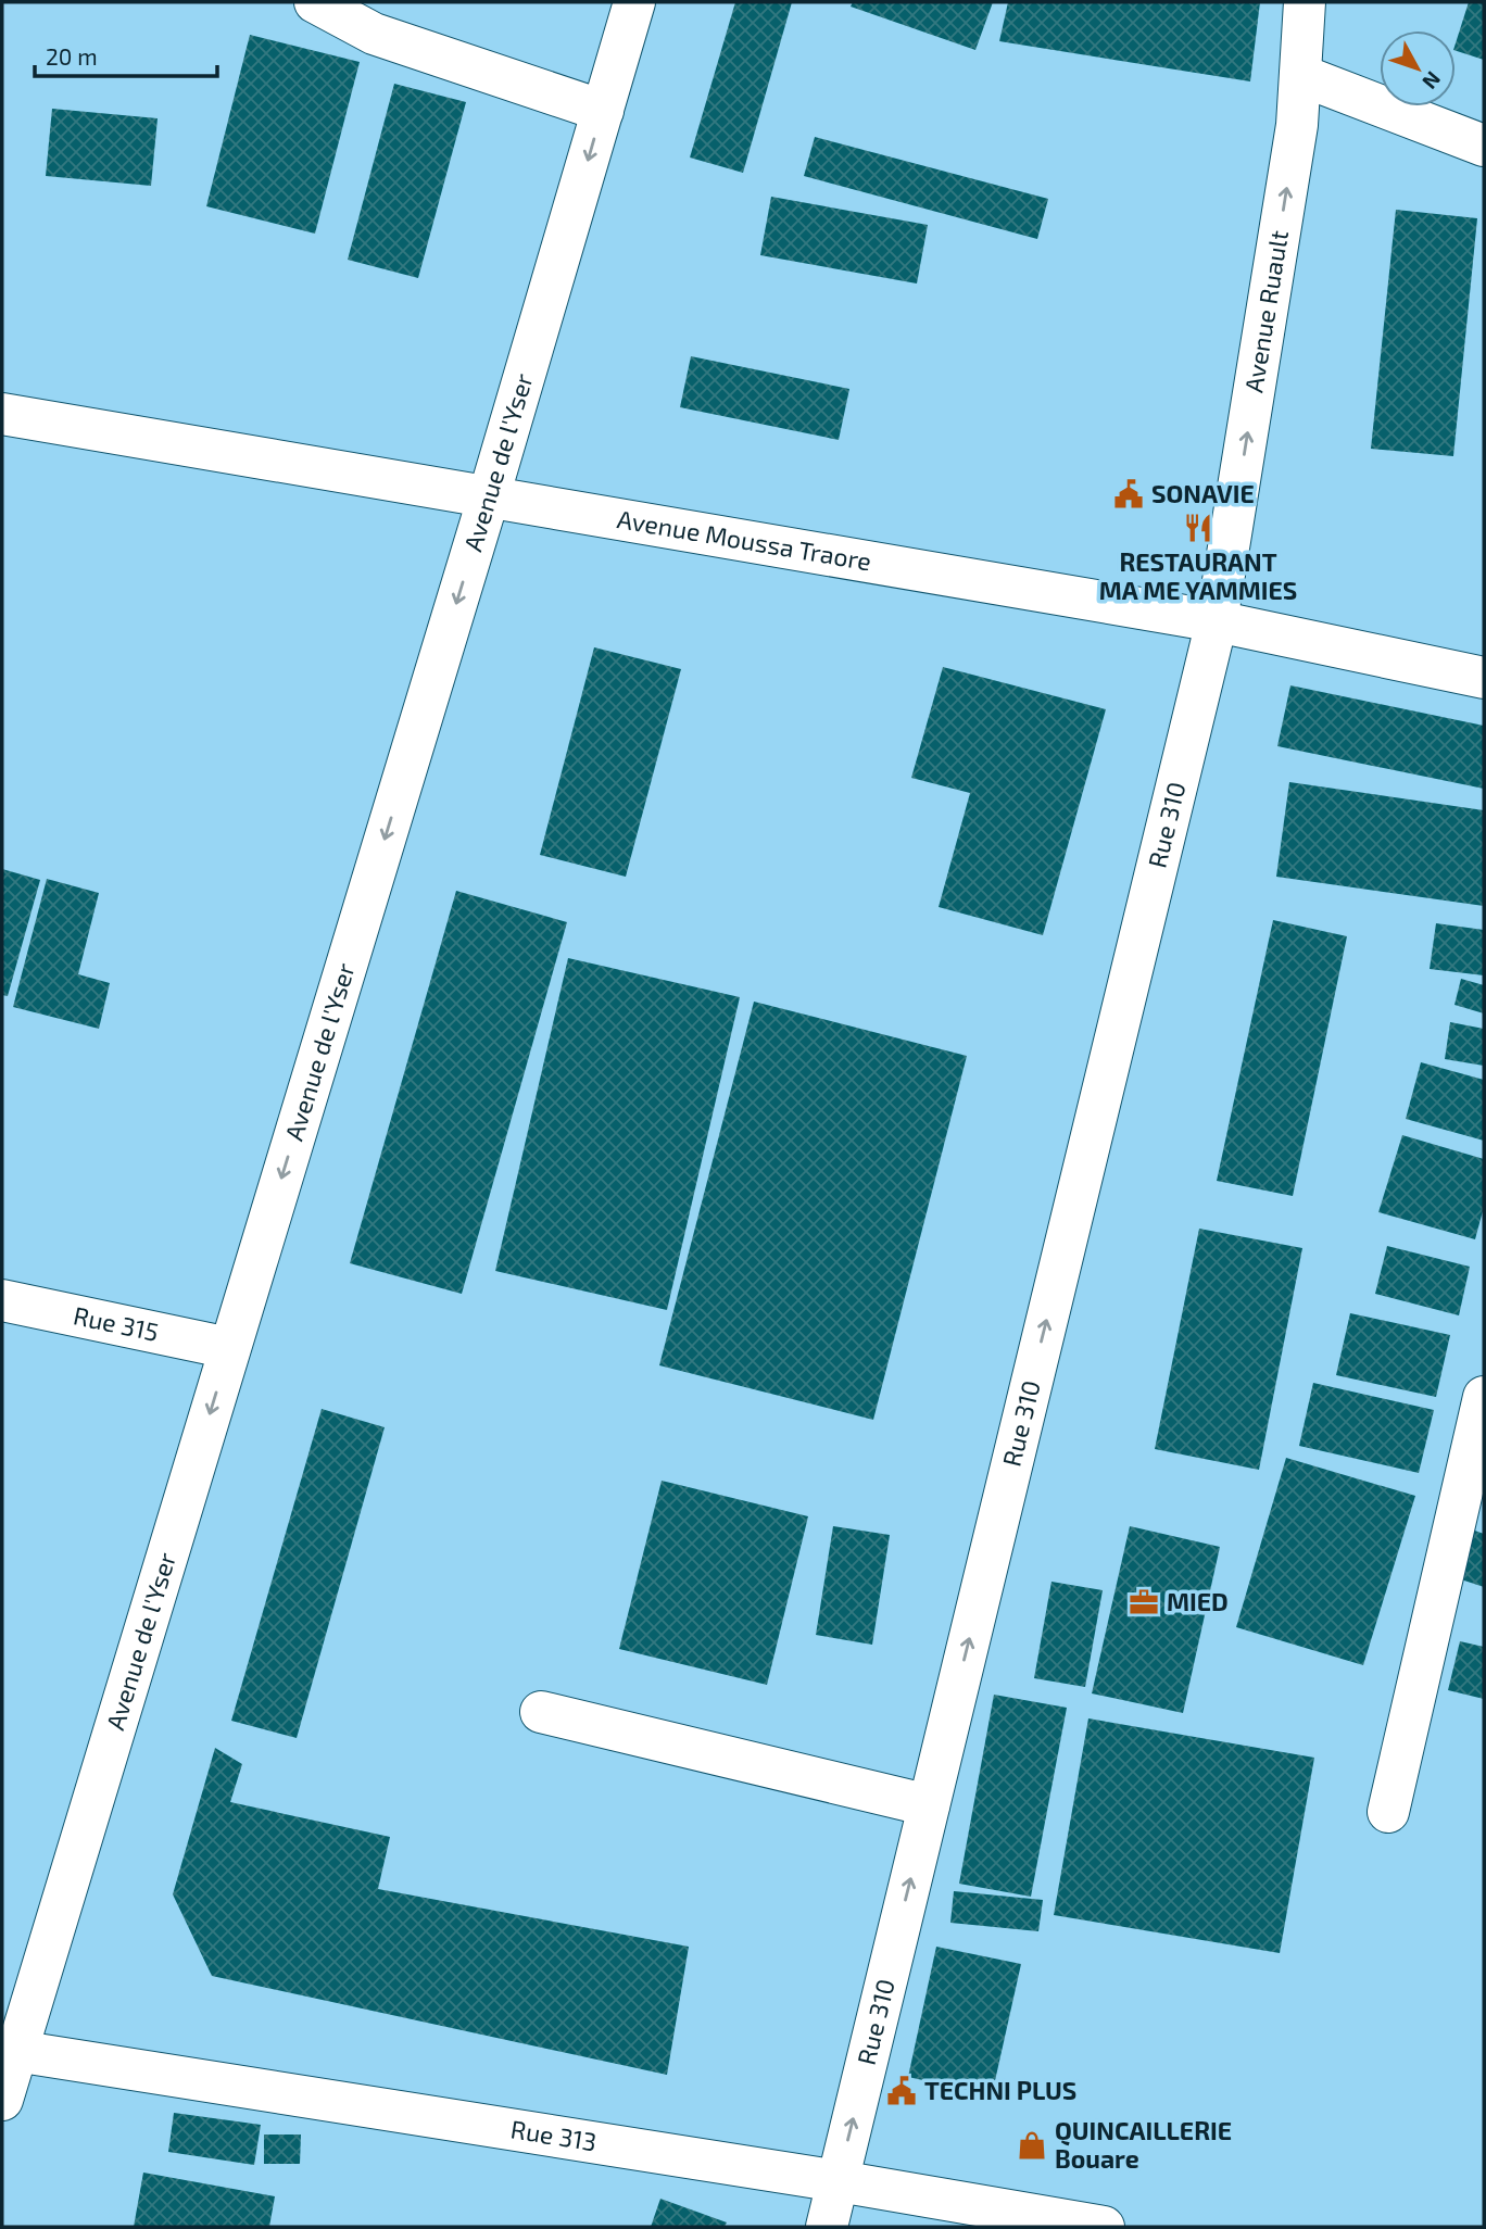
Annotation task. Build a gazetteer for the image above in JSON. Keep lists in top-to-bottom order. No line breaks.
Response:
{"streets":{"street":["Avenue Ruault","Avenue de l'Yser","Avenue Moussa Traore","Rue 310","Rue 315","Rue 313"]},"crossings":[["Avenue Ruault","Avenue Moussa Traore"],["Avenue Ruault","Rue 310"],["Avenue de l'Yser","Avenue Moussa Traore"],["Avenue de l'Yser","Rue 315"],["Avenue de l'Yser","Rue 313"],["Avenue Moussa Traore","Rue 310"],["Rue 310","Rue 313"]],"one_way":["Avenue Ruault","Avenue de l'Yser","Rue 310"],"places":{"public building":["SONAVIE","TECHNI PLUS"],"restaurant":["RESTAURANT MA ME YAMMIES"],"office":["MIED"],"shop":["QUINCAILLERIE Bouare"]},"scale_bar":"20 m","north":"bottom right"}
